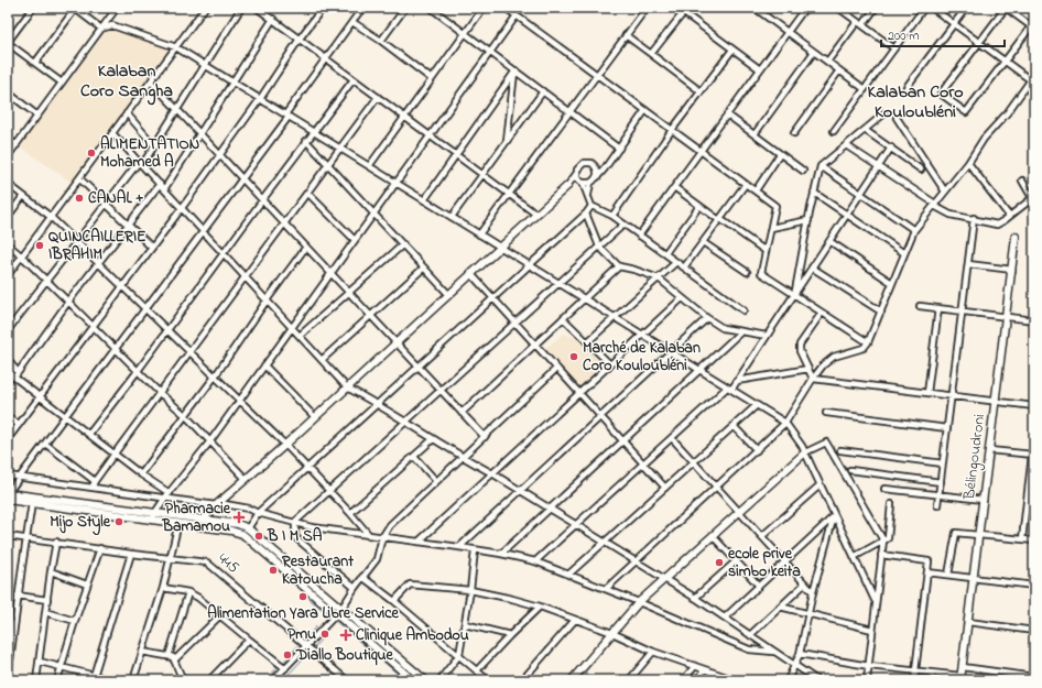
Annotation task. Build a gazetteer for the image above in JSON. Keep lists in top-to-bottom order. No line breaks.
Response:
{"streets":{"street":["Bélingoudroni","445"]},"districts":["Kalaban Coro Sangha","Kalaban Coro Kouloubléni"],"places":{"other":["ALIMENTATION Mohamed A","CANAL +","QUINCAILLERIE IBRAHIM","Marché de Kalaban Coro Kouloubléni","Mijo Style","B I M SA","ecole prive simbo keita","Restaurant Katoucha","Alimentation Yara Libre Service","Pmu","Diallo Boutique"],"health":["Pharmacie Bamamou","Clinique Ambodou"]},"scale_bar":"200 m"}
